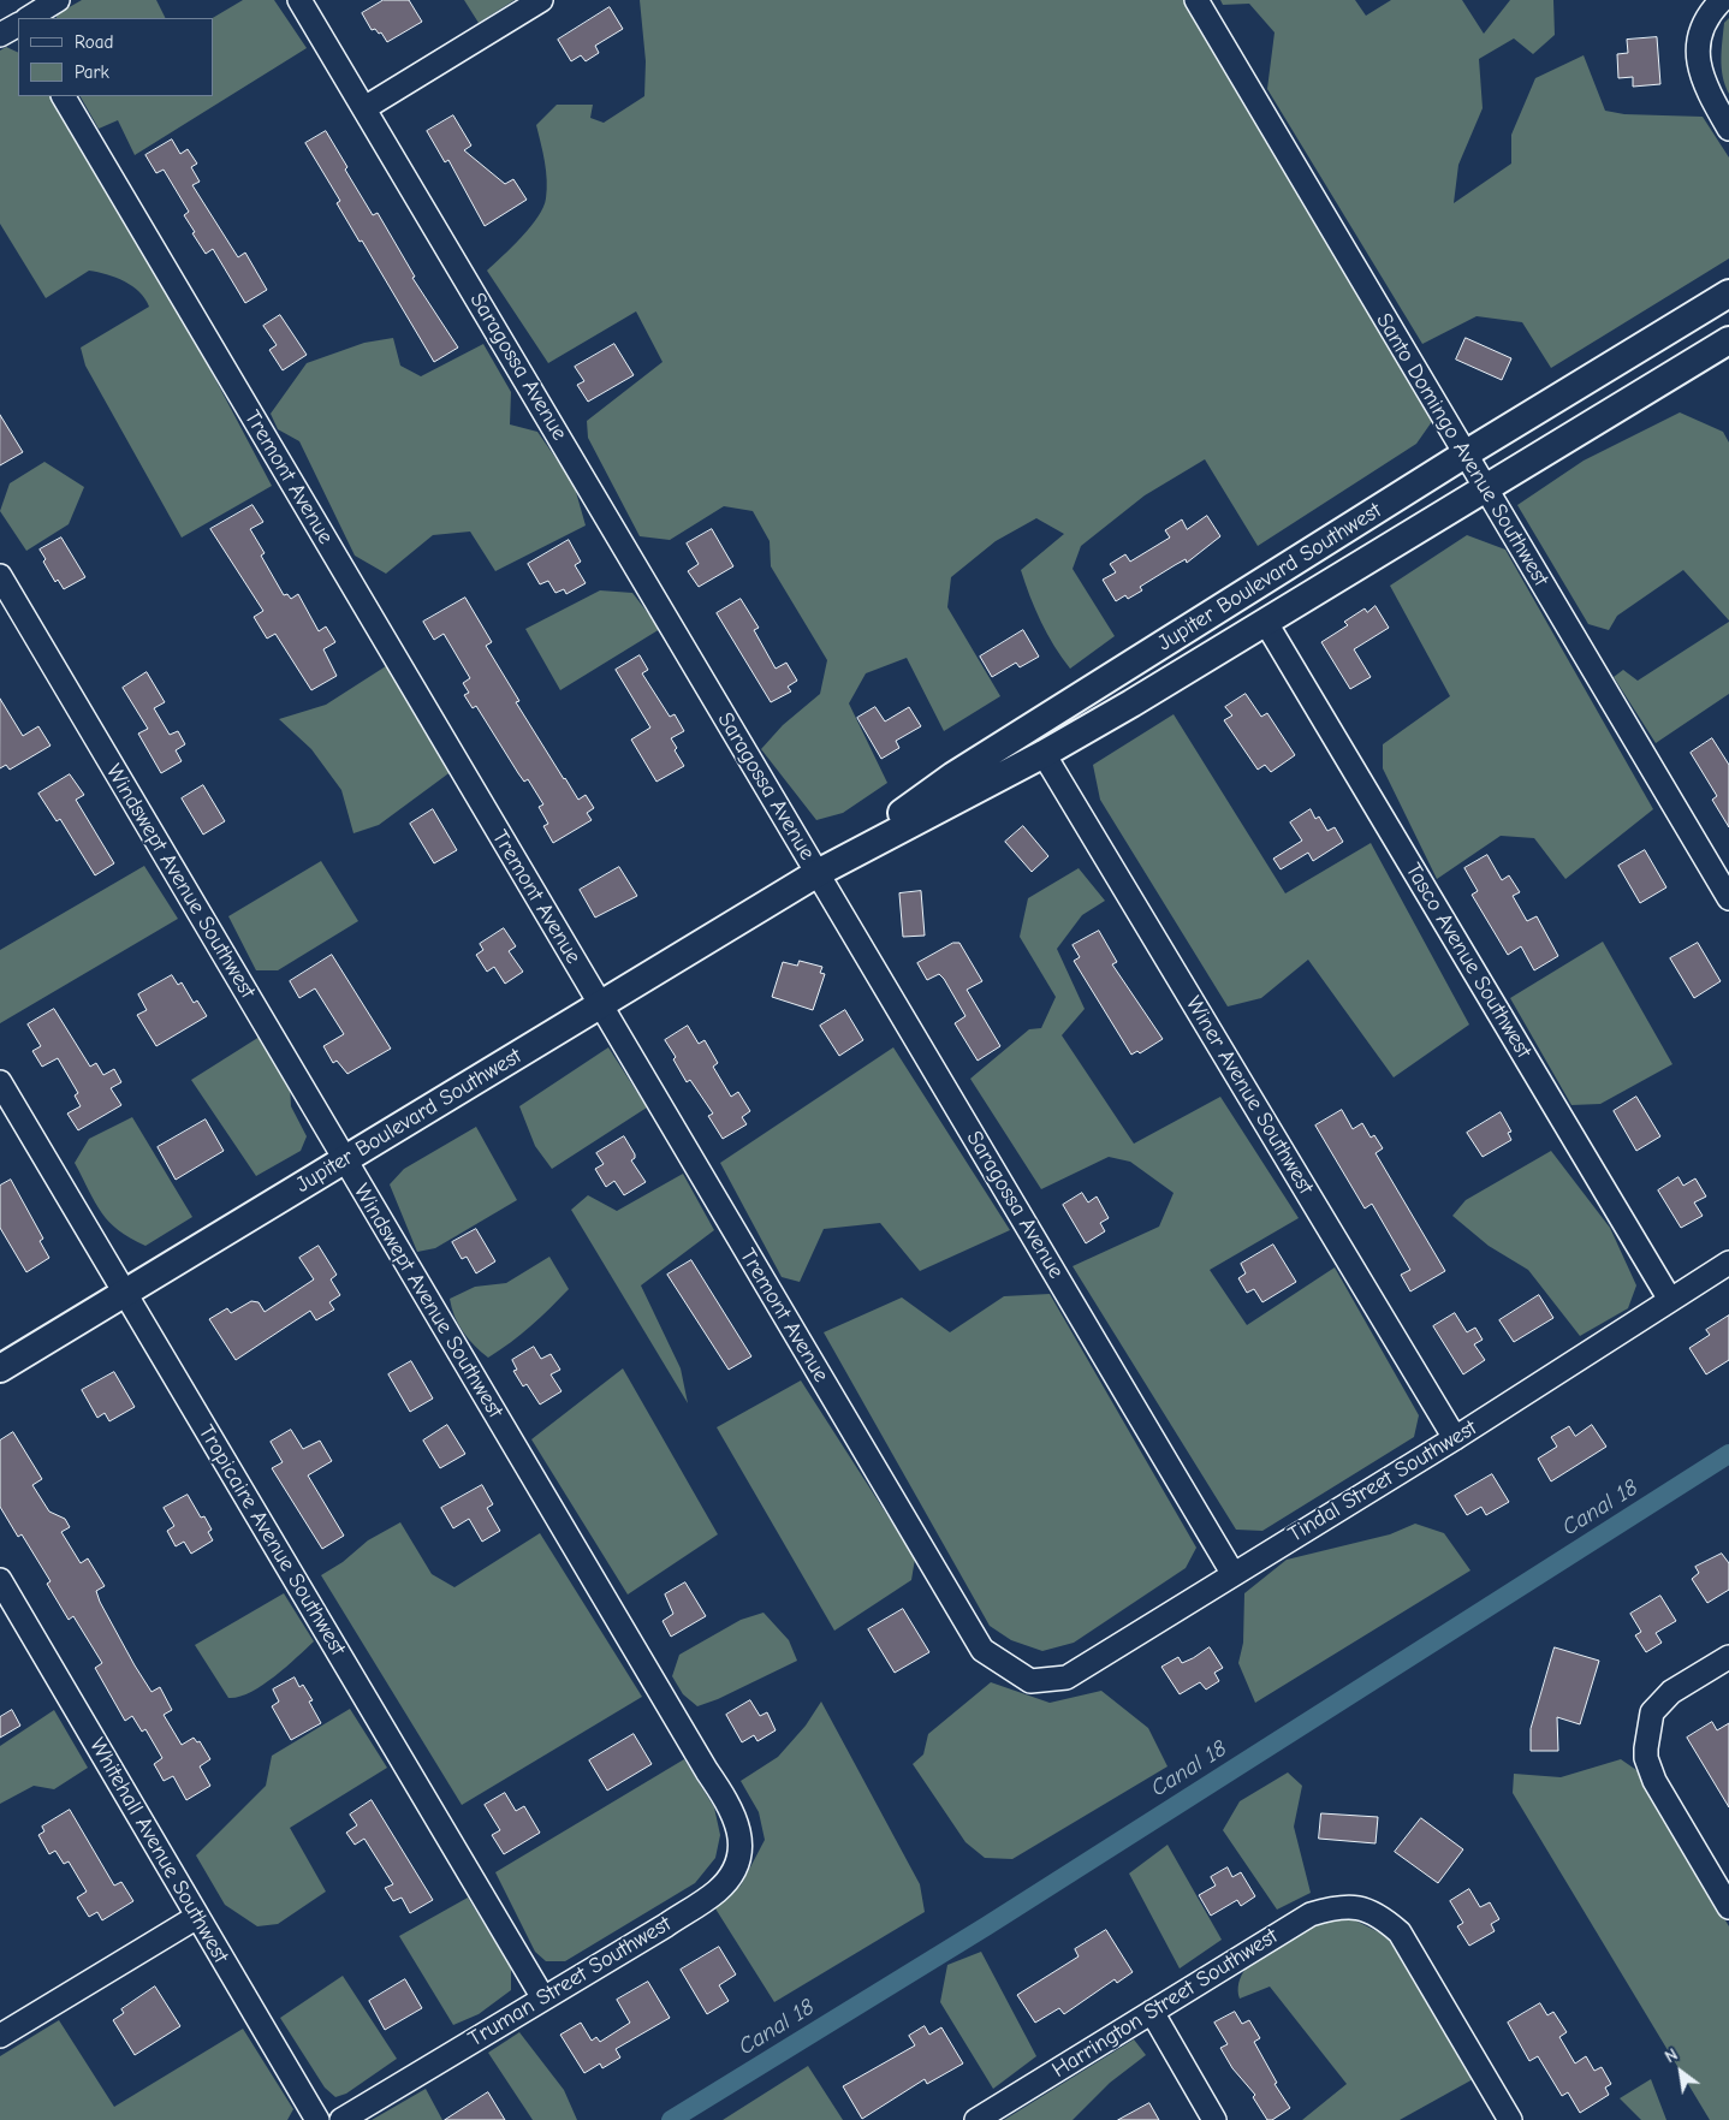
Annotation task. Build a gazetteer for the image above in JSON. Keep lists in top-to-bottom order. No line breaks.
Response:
{"streets":{"street":["Saragossa Avenue","Santo Domingo Avenue Southwest","Tremont Avenue","Jupiter Boulevard Southwest","Windswept Avenue Southwest","Tasco Avenue Southwest","Winer Avenue Southwest","Tindal Street Southwest","Tropicaire Avenue Southwest","Whitehall Avenue Southwest","Truman Street Southwest","Harrington Street Southwest"]},"crossings":[["Saragossa Avenue","Jupiter Boulevard Southwest"],["Saragossa Avenue","Tindal Street Southwest"],["Santo Domingo Avenue Southwest","Jupiter Boulevard Southwest"],["Tremont Avenue","Jupiter Boulevard Southwest"],["Tremont Avenue","Tindal Street Southwest"],["Jupiter Boulevard Southwest","Windswept Avenue Southwest"],["Jupiter Boulevard Southwest","Tasco Avenue Southwest"],["Jupiter Boulevard Southwest","Winer Avenue Southwest"],["Jupiter Boulevard Southwest","Tropicaire Avenue Southwest"],["Windswept Avenue Southwest","Truman Street Southwest"],["Tasco Avenue Southwest","Tindal Street Southwest"],["Winer Avenue Southwest","Tindal Street Southwest"],["Tropicaire Avenue Southwest","Truman Street Southwest"]],"water":["Canal 18"],"legend":["Road","Park"],"north":"top left"}
